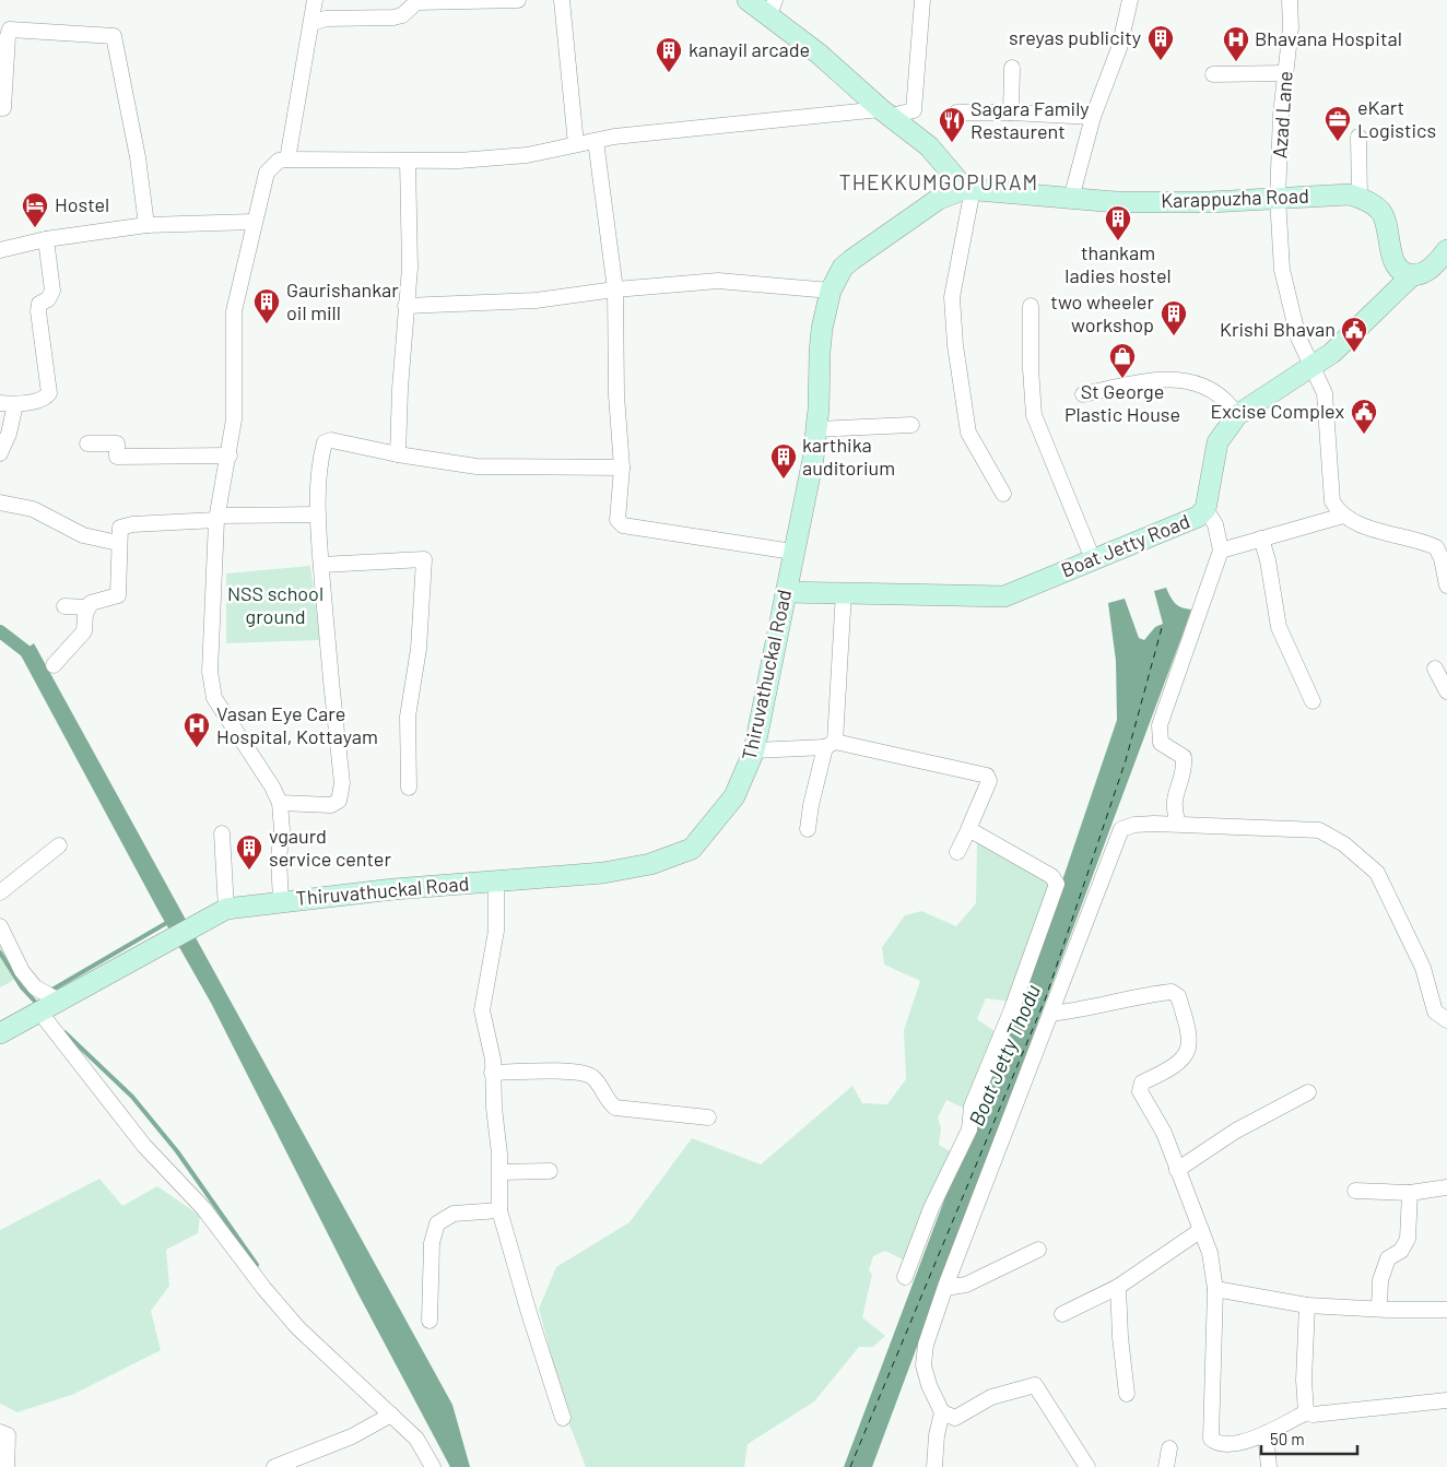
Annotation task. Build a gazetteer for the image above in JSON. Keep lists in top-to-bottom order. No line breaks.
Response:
{"streets":{"main road":["Karappuzha Road","Boat Jetty Road","Thiruvathuckal Road"],"street":["Azad Lane"]},"crossings":[["Azad Lane","Karappuzha Road"],["Azad Lane","Boat Jetty Road"],["Karappuzha Road","Thiruvathuckal Road"],["Boat Jetty Road","Thiruvathuckal Road"]],"districts":["THEKKUMGOPURAM"],"water":["Boat Jetty Thodu"],"parks":["NSS school ground"],"places":{"building":["sreyas publicity","kanayil arcade","thankam ladies hostel","Gaurishankar oil mill","two wheeler workshop","karthika auditorium","vgaurd service center"],"hospital":["Bhavana Hospital","Vasan Eye Care Hospital, Kottayam"],"office":["eKart Logistics"],"restaurant":["Sagara Family Restaurent"],"hotel":["Hostel"],"public building":["Krishi Bhavan","Excise Complex"],"shop":["St George Plastic House"]},"scale_bar":"50 m"}
